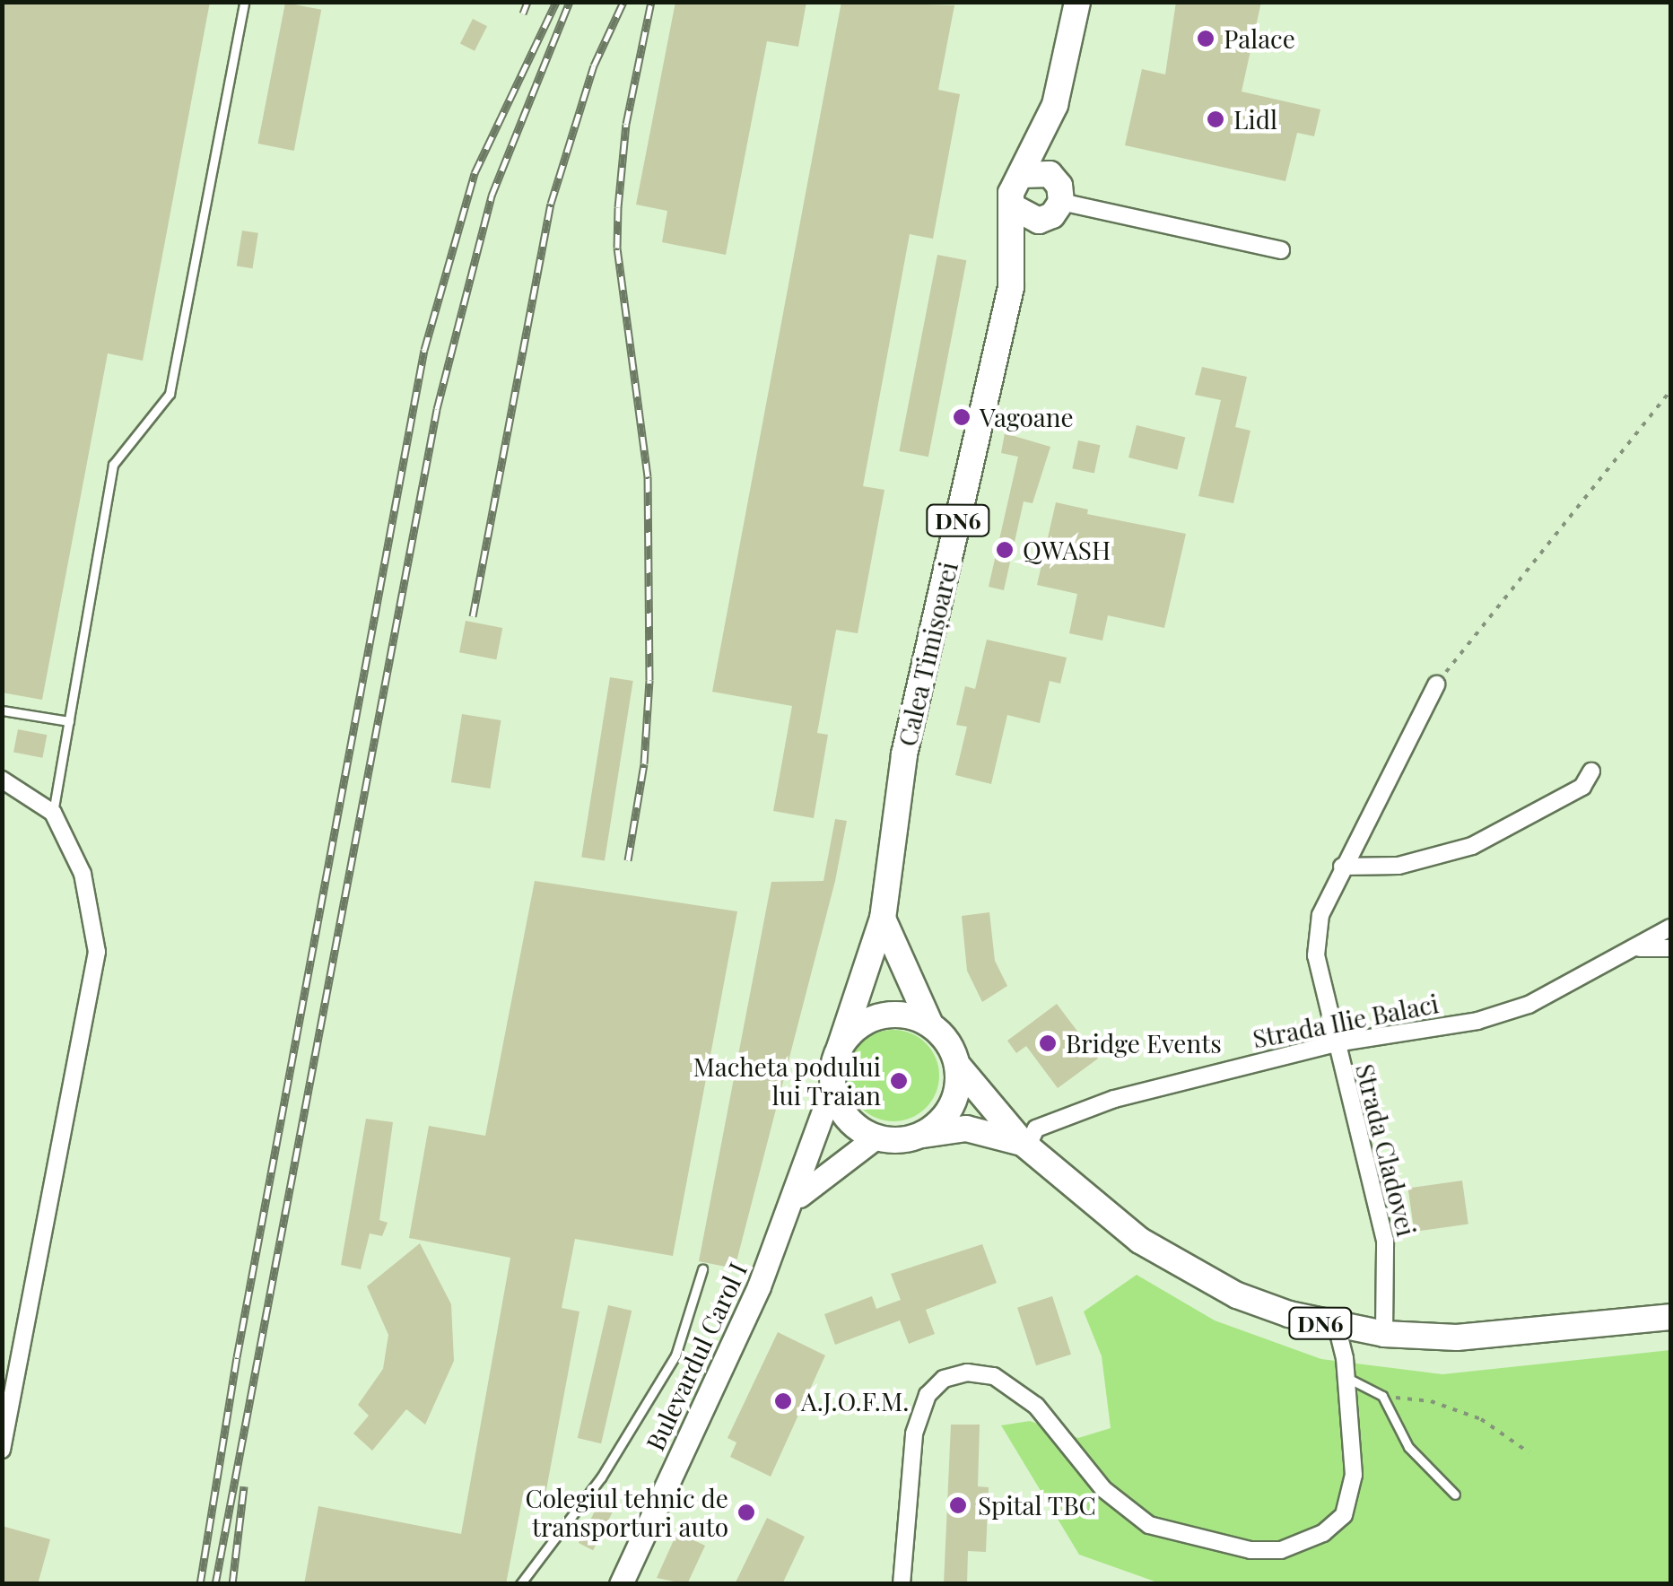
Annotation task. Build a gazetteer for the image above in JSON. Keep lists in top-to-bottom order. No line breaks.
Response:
{"streets":{"main road":["DN6","Calea Timișoarei","Bulevardul Carol I"],"street":["Strada Ilie Balaci","Strada Cladovei"]},"crossings":[["DN6","Calea Timișoarei"],["DN6","Strada Ilie Balaci"],["DN6","Strada Cladovei"],["DN6","Bulevardul Carol I"],["Calea Timișoarei","Bulevardul Carol I"],["Strada Ilie Balaci","Strada Cladovei"]],"places":["Palace","Lidl","Vagoane","QWASH","Bridge Events","Macheta podului lui Traian","A.J.O.F.M.","Spital TBC","Colegiul tehnic de transporturi auto"]}
